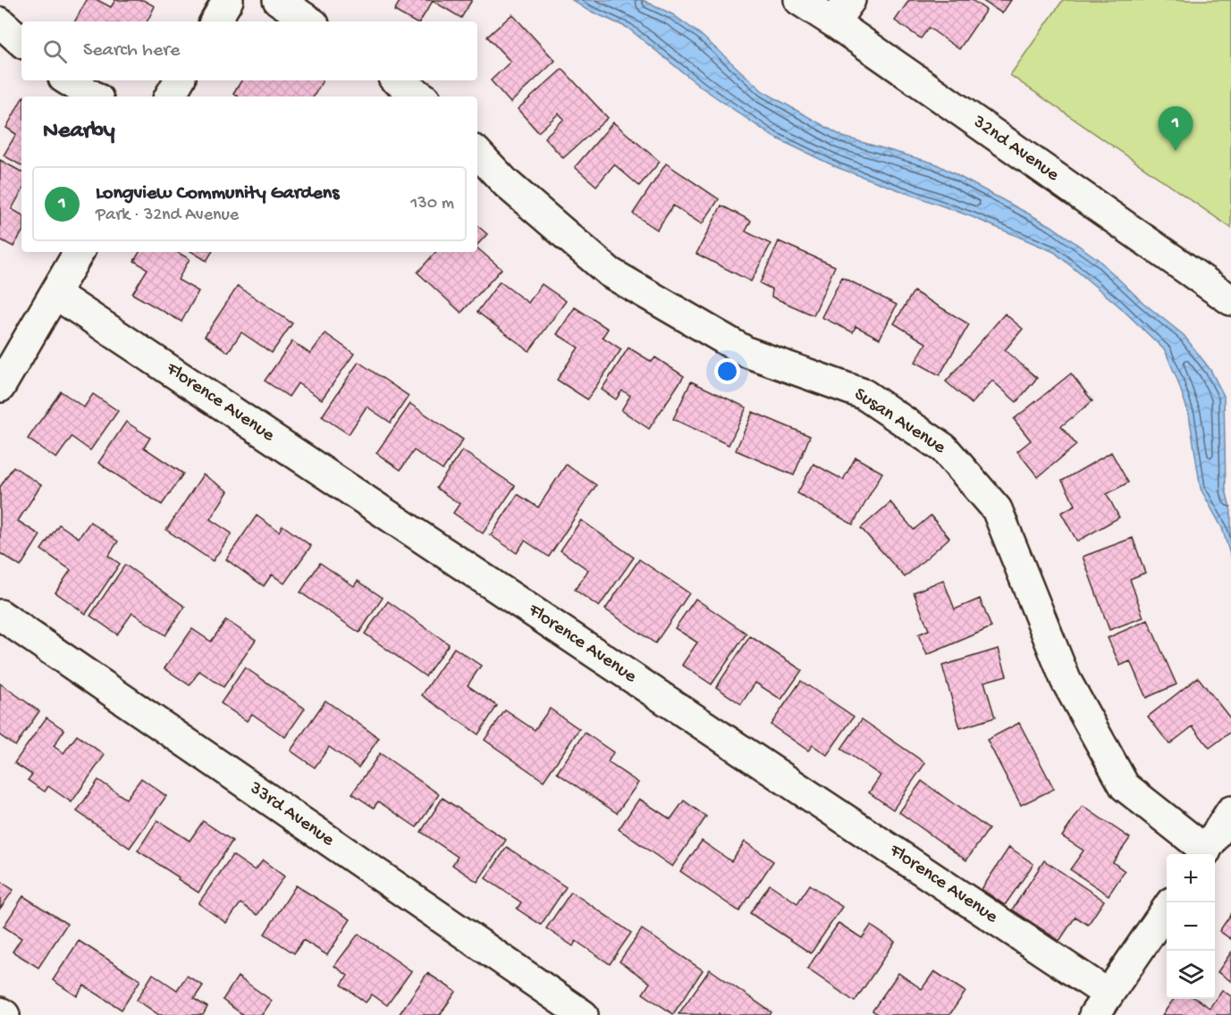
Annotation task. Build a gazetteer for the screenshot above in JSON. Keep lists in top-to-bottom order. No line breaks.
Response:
{"streets":{"street":["32nd Avenue","Florence Avenue","Susan Avenue","33rd Avenue"]},"page":{"search":"Search here","heading":"Nearby","pins":"1","list":[{"mark":"1","name":"Longview Community Gardens","note":"Park · 32nd Avenue","value":"130 m"}],"map_buttons":["+","−"]}}
